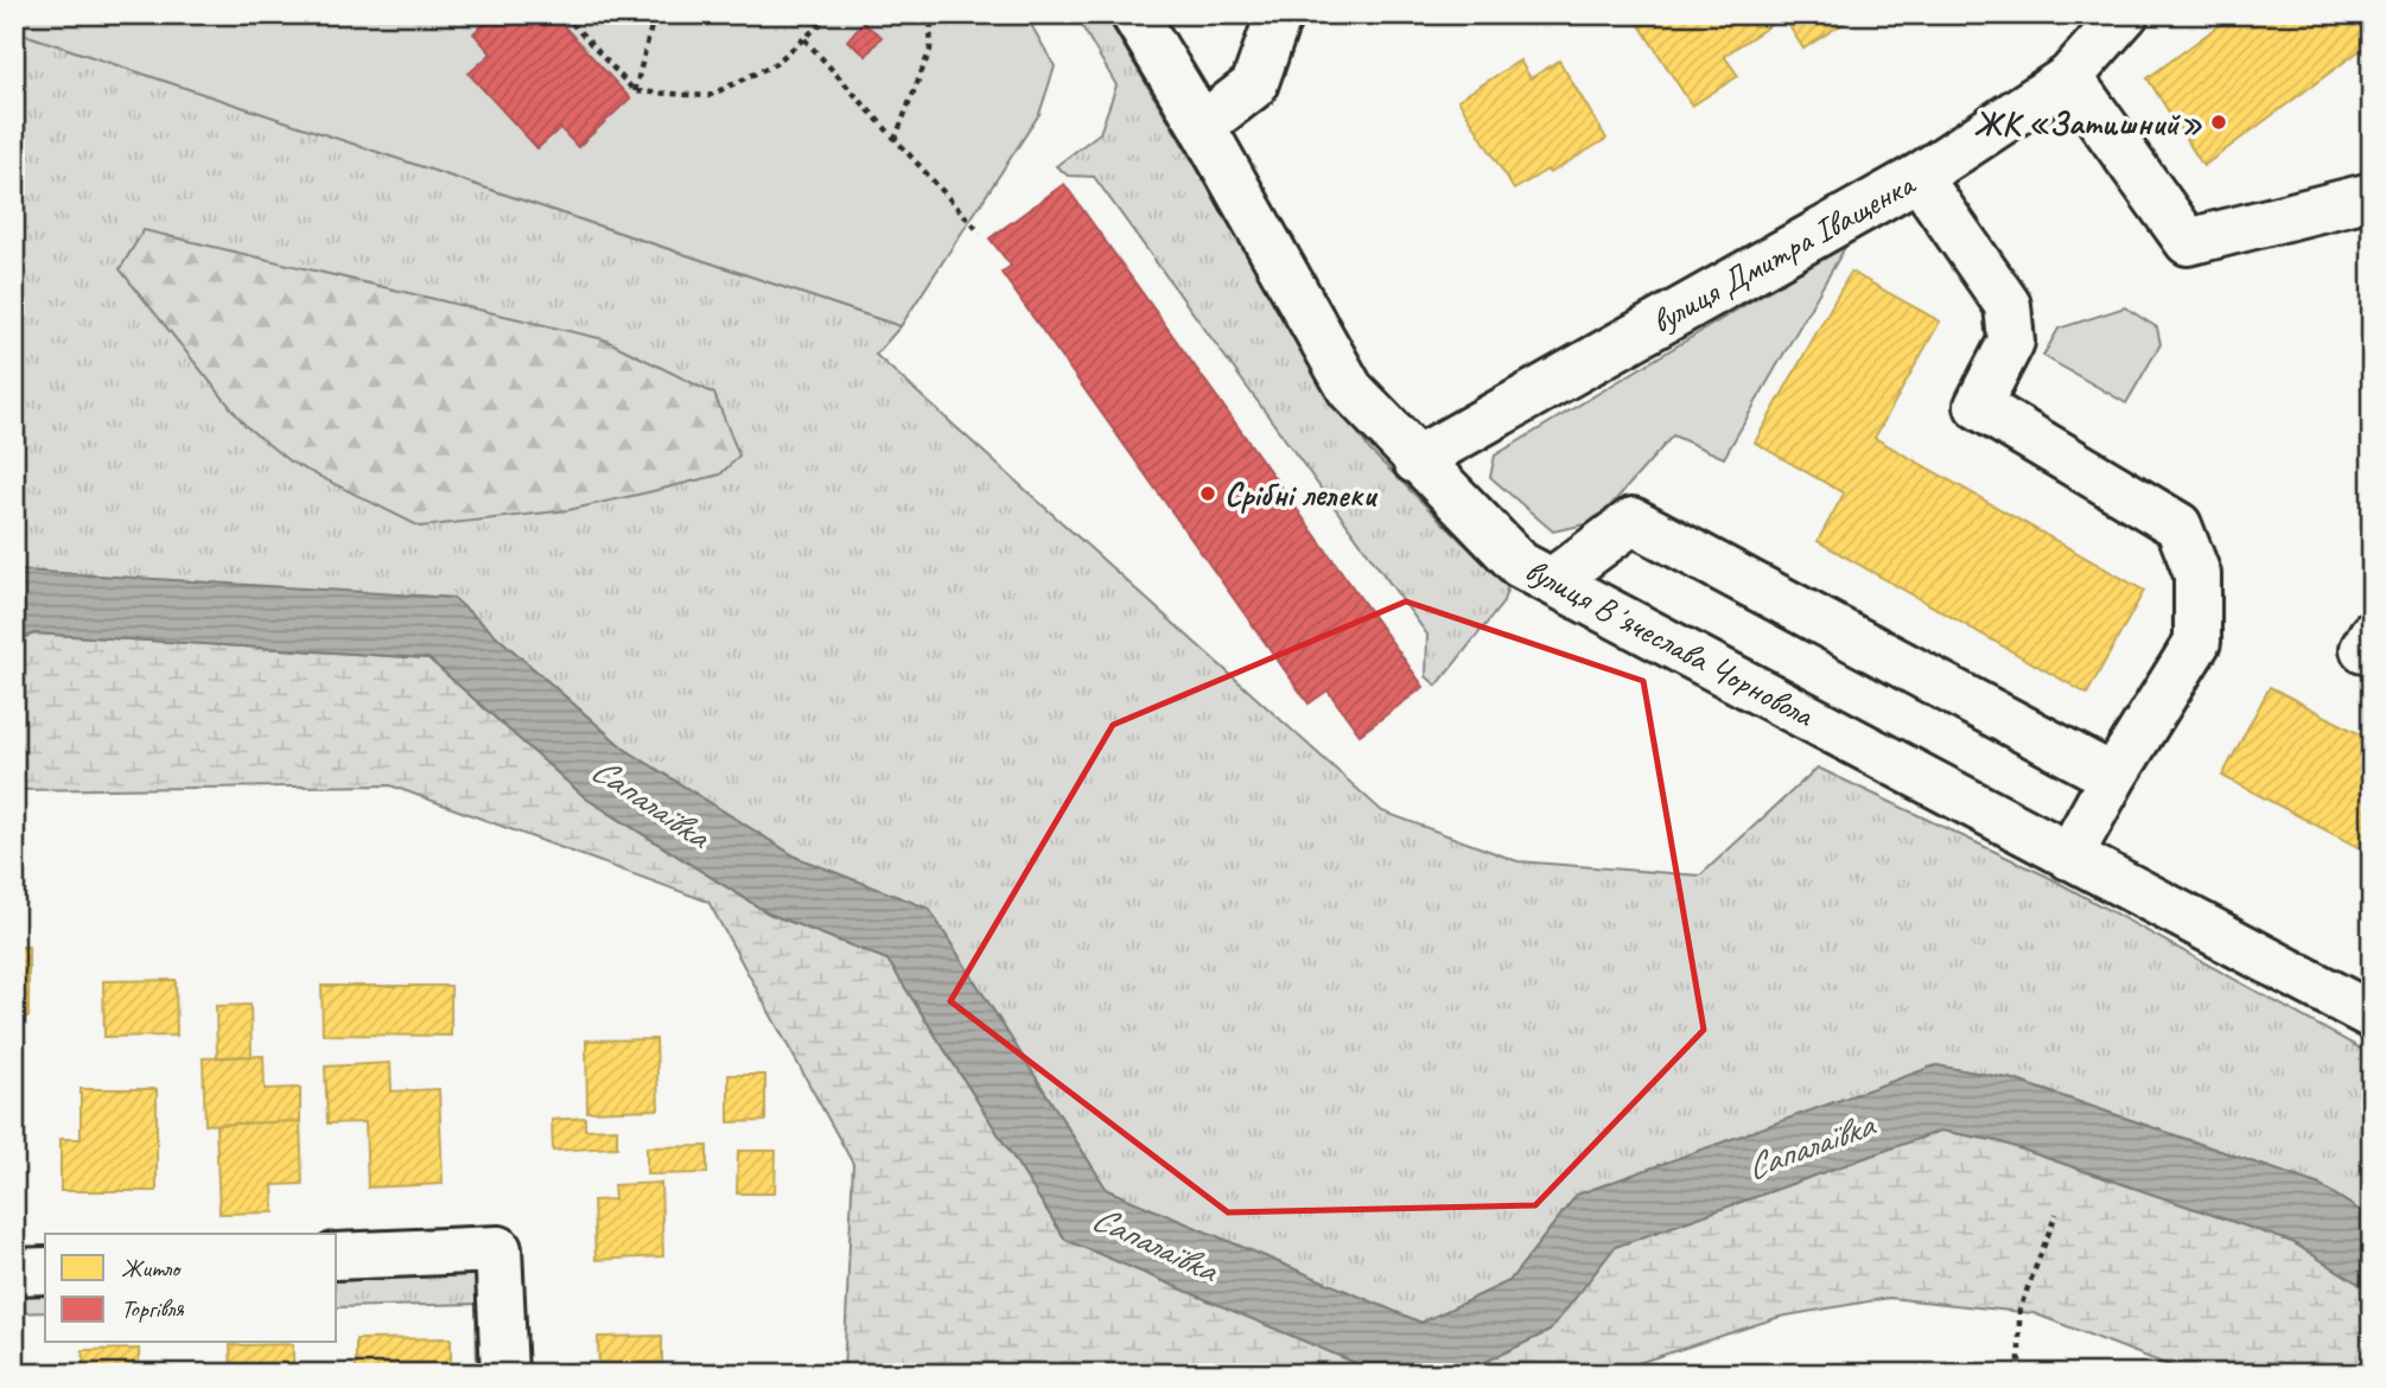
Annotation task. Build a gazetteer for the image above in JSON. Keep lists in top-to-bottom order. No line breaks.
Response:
{"streets":{"street":["вулиця Дмитра Іващенка","вулиця Вʼячеслава Чорновола"]},"crossings":[["вулиця Дмитра Іващенка","вулиця Вʼячеслава Чорновола"]],"water":["Сапалаївка"],"places":["ЖК «Затишний»","Срібні лелеки"],"legend":["Житло","Торгівля"]}
